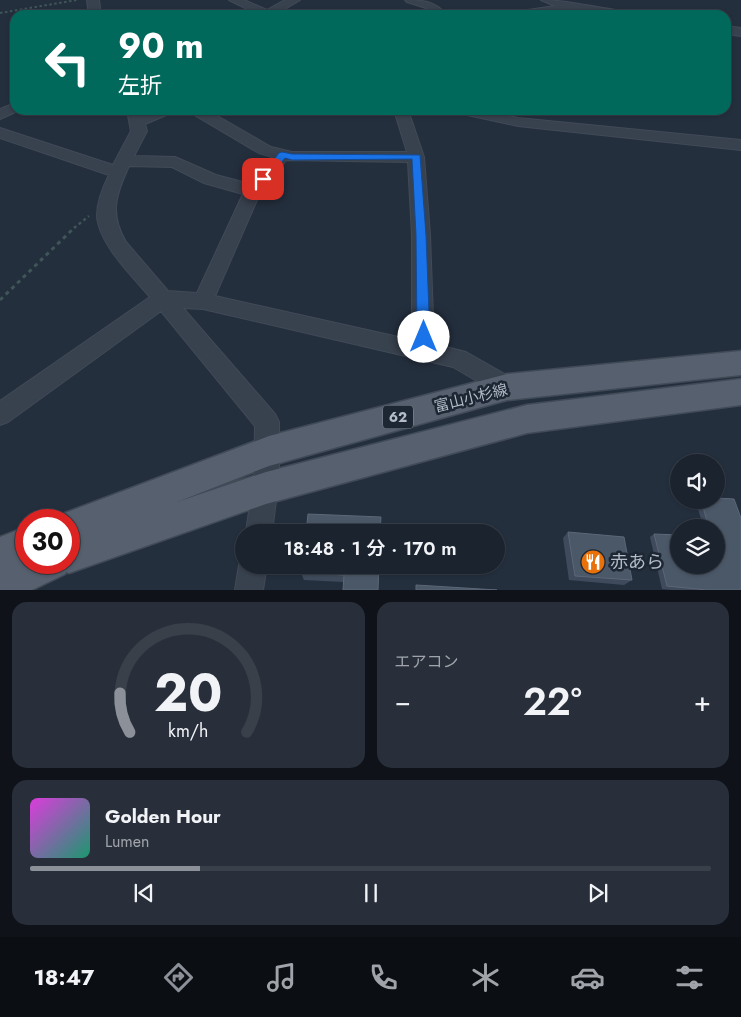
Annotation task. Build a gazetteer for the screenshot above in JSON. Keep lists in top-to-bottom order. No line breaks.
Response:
{"streets":{"main road":["富山小杉線","62"]},"places":{"restaurant":["赤あら"]},"page":{"turn":["90 m","左折"],"limit":"30","trip":"18:48 · 1 分 · 170 m","tile":"エアコン","heat":["−","22°","+"],"song":["Golden Hour","Lumen"],"tabs":"18:47","gauge":["20","km/h"]}}
